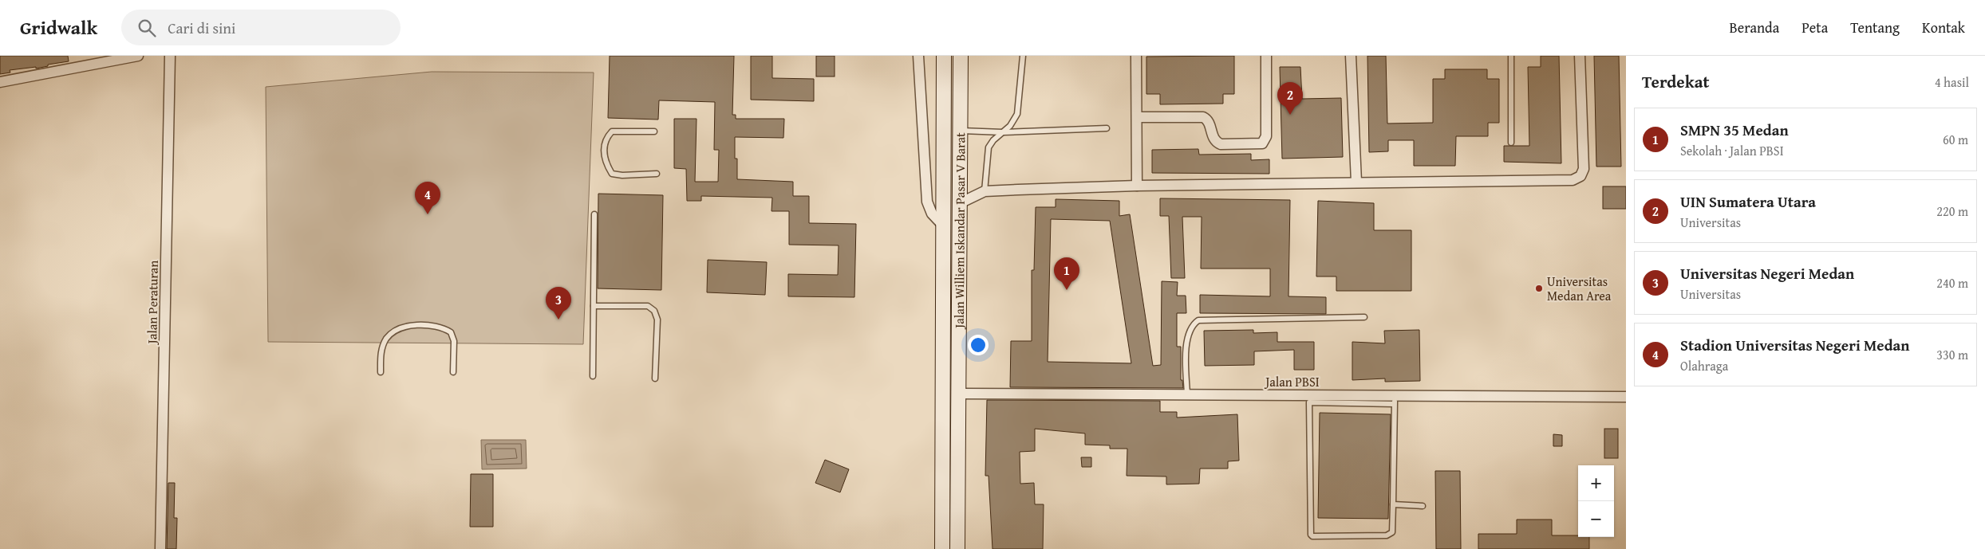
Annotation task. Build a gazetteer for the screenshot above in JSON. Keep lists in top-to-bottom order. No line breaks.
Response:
{"streets":{"street":["Jalan Williem Iskandar Pasar V Barat","Jalan Peraturan","Jalan PBSI"]},"crossings":[["Jalan Williem Iskandar Pasar V Barat","Jalan PBSI"]],"places":["Universitas Medan Area"],"page":{"header":"Gridwalk","search":"Cari di sini","nav":["Beranda","Peta","Tentang","Kontak"],"heading":["Terdekat","4 hasil"],"pins":["2","4","1","3"],"list":[{"mark":"1","name":"SMPN 35 Medan","note":"Sekolah · Jalan PBSI","value":"60 m"},{"mark":"2","name":"UIN Sumatera Utara","note":"Universitas","value":"220 m"},{"mark":"3","name":"Universitas Negeri Medan","note":"Universitas","value":"240 m"},{"mark":"4","name":"Stadion Universitas Negeri Medan","note":"Olahraga","value":"330 m"}],"map_buttons":["+","−"]}}
